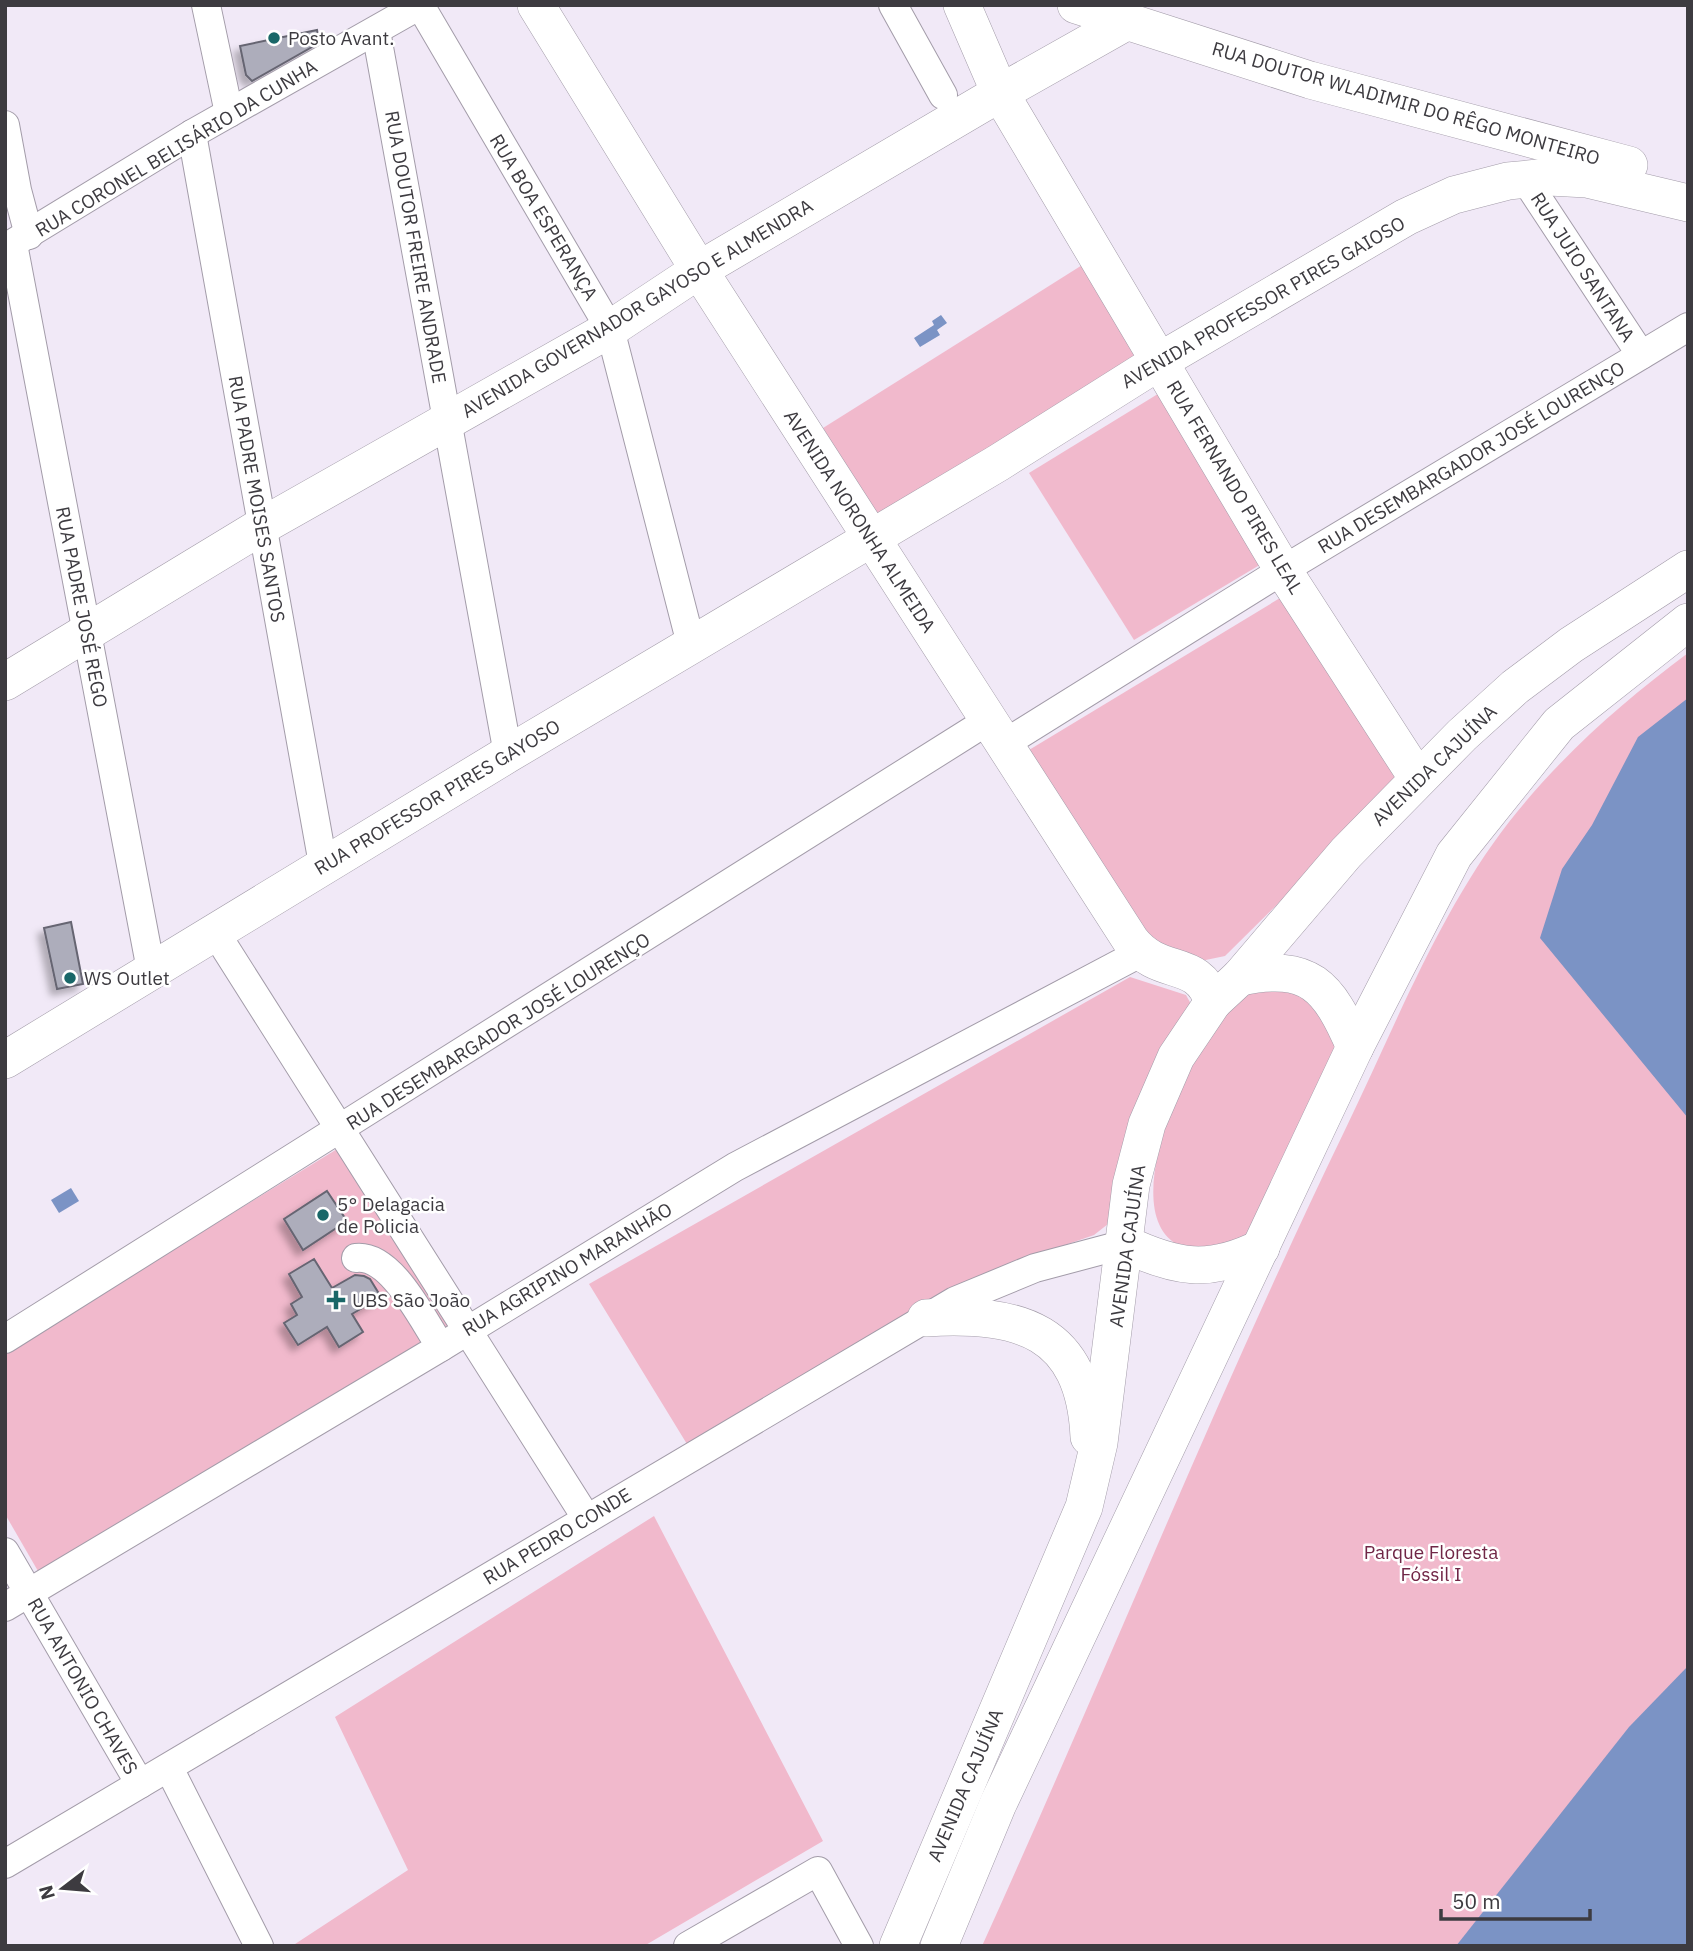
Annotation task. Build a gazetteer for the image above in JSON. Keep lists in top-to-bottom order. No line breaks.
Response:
{"streets":{"main road":["RUA DOUTOR WLADIMIR DO RÊGO MONTEIRO","AVENIDA PROFESSOR PIRES GAIOSO","AVENIDA GOVERNADOR GAYOSO E ALMENDRA","RUA FERNANDO PIRES LEAL","AVENIDA NORONHA ALMEIDA","AVENIDA CAJUÍNA","RUA PROFESSOR PIRES GAYOSO"],"street":["RUA CORONEL BELISÁRIO DA CUNHA","RUA BOA ESPERANÇA","RUA DOUTOR FREIRE ANDRADE","RUA JUIO SANTANA","RUA DESEMBARGADOR JOSÉ LOURENÇO","RUA PADRE MOISES SANTOS","RUA PADRE JOSÉ REGO","RUA AGRIPINO MARANHÃO","RUA PEDRO CONDE","RUA ANTONIO CHAVES"]},"crossings":[["RUA DOUTOR WLADIMIR DO RÊGO MONTEIRO","AVENIDA GOVERNADOR GAYOSO E ALMENDRA"],["RUA CORONEL BELISÁRIO DA CUNHA","RUA BOA ESPERANÇA"],["RUA CORONEL BELISÁRIO DA CUNHA","RUA DOUTOR FREIRE ANDRADE"],["RUA CORONEL BELISÁRIO DA CUNHA","RUA PADRE MOISES SANTOS"],["RUA CORONEL BELISÁRIO DA CUNHA","RUA PADRE JOSÉ REGO"],["RUA BOA ESPERANÇA","AVENIDA GOVERNADOR GAYOSO E ALMENDRA"],["RUA BOA ESPERANÇA","RUA PROFESSOR PIRES GAYOSO"],["RUA DOUTOR FREIRE ANDRADE","AVENIDA GOVERNADOR GAYOSO E ALMENDRA"],["RUA DOUTOR FREIRE ANDRADE","RUA PROFESSOR PIRES GAYOSO"],["RUA JUIO SANTANA","AVENIDA PROFESSOR PIRES GAIOSO"],["RUA JUIO SANTANA","RUA DESEMBARGADOR JOSÉ LOURENÇO"],["AVENIDA PROFESSOR PIRES GAIOSO","RUA FERNANDO PIRES LEAL"],["AVENIDA PROFESSOR PIRES GAIOSO","AVENIDA NORONHA ALMEIDA"],["AVENIDA PROFESSOR PIRES GAIOSO","RUA PROFESSOR PIRES GAYOSO"],["AVENIDA GOVERNADOR GAYOSO E ALMENDRA","RUA FERNANDO PIRES LEAL"],["AVENIDA GOVERNADOR GAYOSO E ALMENDRA","RUA PADRE MOISES SANTOS"],["AVENIDA GOVERNADOR GAYOSO E ALMENDRA","AVENIDA NORONHA ALMEIDA"],["AVENIDA GOVERNADOR GAYOSO E ALMENDRA","RUA PADRE JOSÉ REGO"],["RUA DESEMBARGADOR JOSÉ LOURENÇO","RUA FERNANDO PIRES LEAL"],["RUA DESEMBARGADOR JOSÉ LOURENÇO","AVENIDA NORONHA ALMEIDA"],["RUA FERNANDO PIRES LEAL","AVENIDA CAJUÍNA"],["RUA PADRE MOISES SANTOS","RUA PROFESSOR PIRES GAYOSO"],["AVENIDA NORONHA ALMEIDA","RUA PROFESSOR PIRES GAYOSO"],["AVENIDA NORONHA ALMEIDA","RUA AGRIPINO MARANHÃO"],["RUA PADRE JOSÉ REGO","RUA PROFESSOR PIRES GAYOSO"],["AVENIDA CAJUÍNA","RUA PEDRO CONDE"],["RUA AGRIPINO MARANHÃO","RUA ANTONIO CHAVES"],["RUA PEDRO CONDE","RUA ANTONIO CHAVES"]],"parks":["Parque Floresta Fóssil I"],"places":{"other":["Posto Avant.","WS Outlet","5° Delagacia de Policia"],"health":["UBS São João"]},"scale_bar":"50 m","north":"left"}
